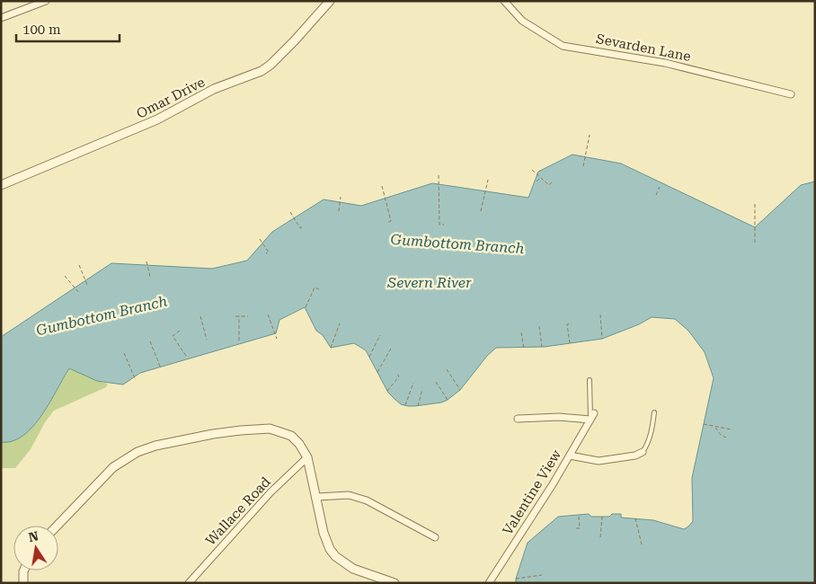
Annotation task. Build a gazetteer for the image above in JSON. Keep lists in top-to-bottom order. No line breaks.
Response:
{"streets":{"street":["Sevarden Lane","Omar Drive","Valentine View","Wallace Road"]},"water":["Gumbottom Branch","Severn River"],"scale_bar":"100 m","north":"top"}
